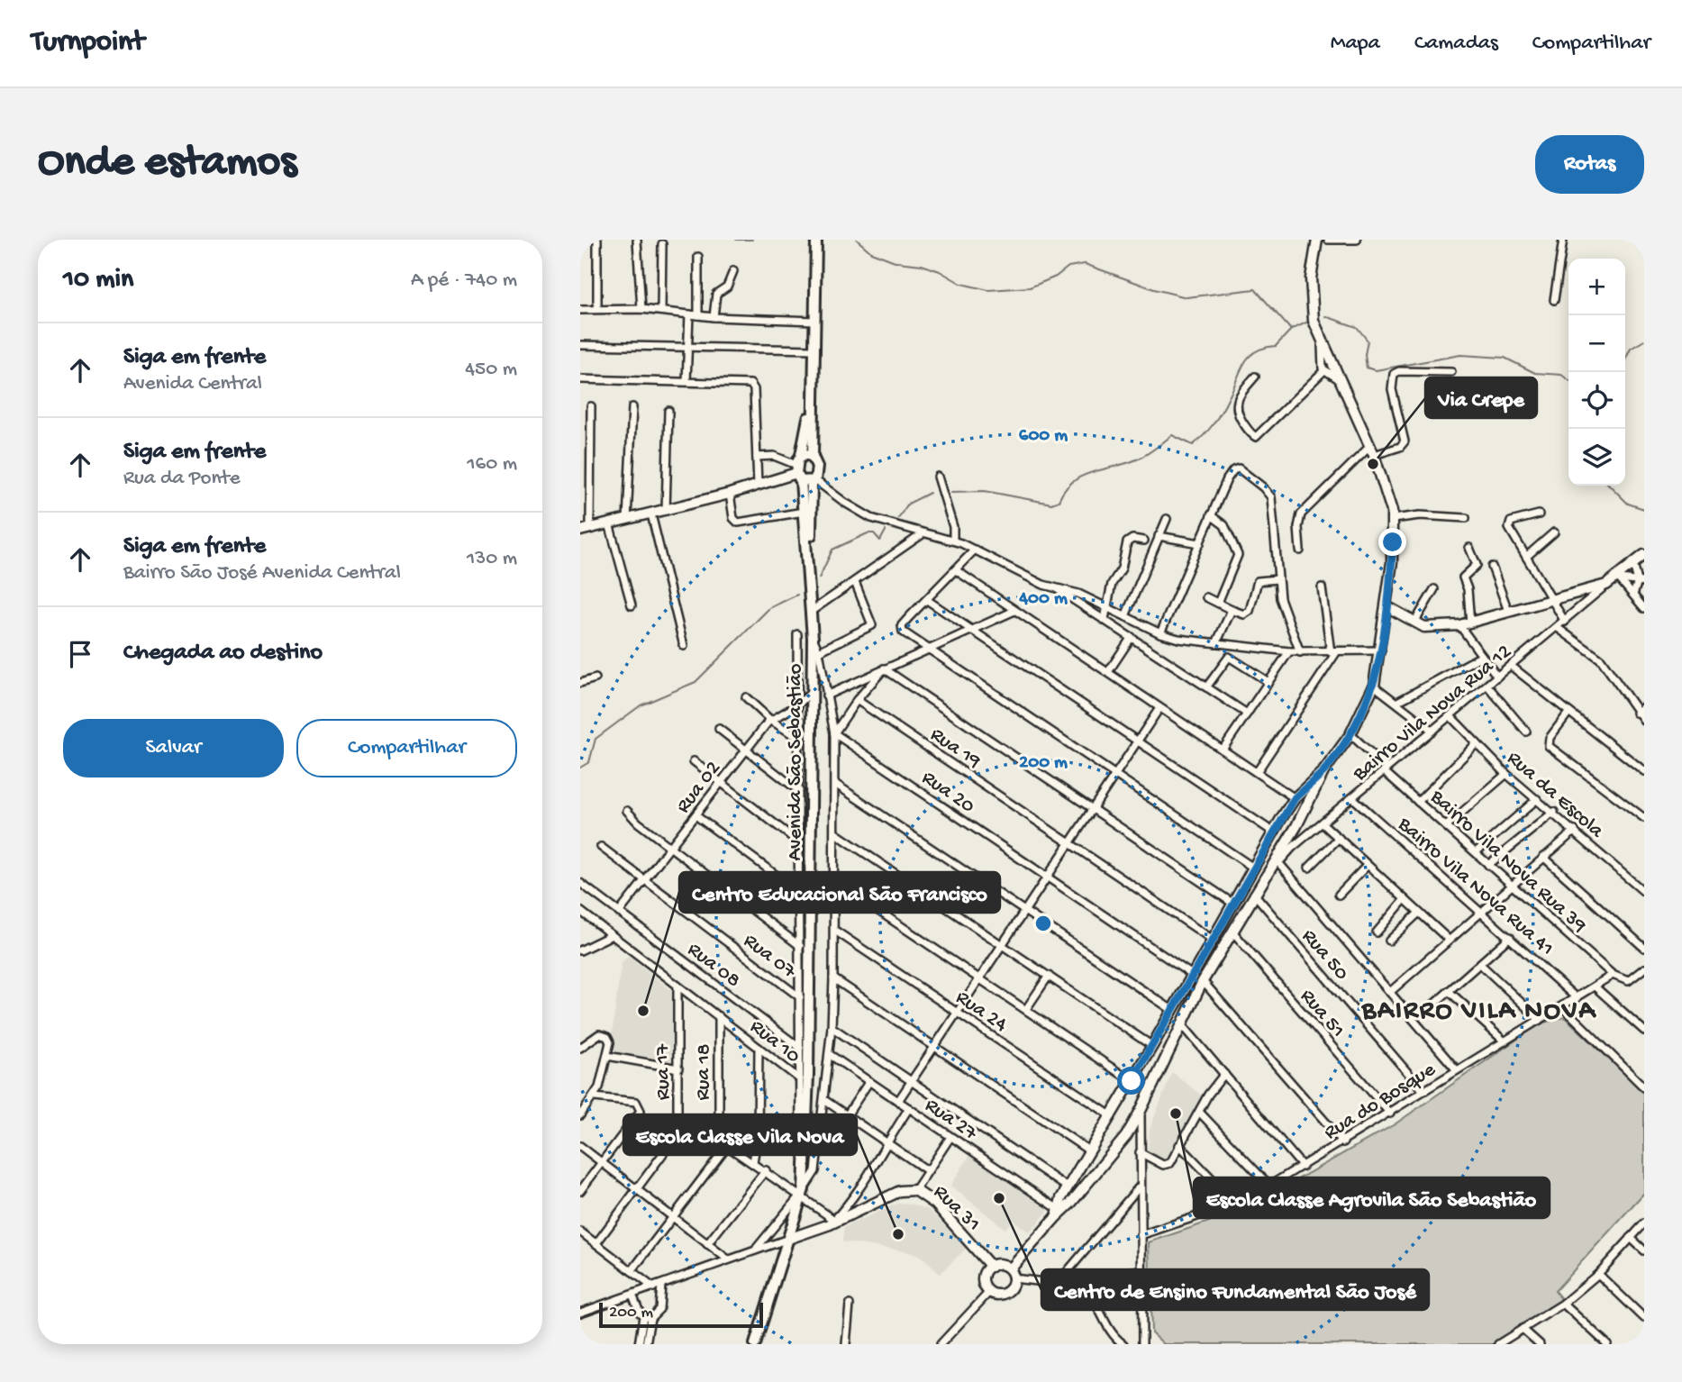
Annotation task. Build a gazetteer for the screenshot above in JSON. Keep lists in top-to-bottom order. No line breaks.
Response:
{"streets":{"main road":["Avenida São Sebastião"],"street":["Bairro Vila Nova Rua 12","Rua 19","Rua 02","Rua 20","Rua da Escola","Bairro Vila Nova Rua 39","Bairro Vila Nova Rua 41","Rua 50","Rua 07","Rua 08","Rua 24","Rua 51","Rua 10","Rua 17","Rua 18","Rua do Bosque","Rua 27","Rua 31"]},"crossings":[["Bairro Vila Nova Rua 12","Rua da Escola"],["Bairro Vila Nova Rua 12","Bairro Vila Nova Rua 39"],["Bairro Vila Nova Rua 12","Bairro Vila Nova Rua 41"],["Avenida São Sebastião","Rua 02"],["Avenida São Sebastião","Rua 20"],["Avenida São Sebastião","Rua 24"],["Avenida São Sebastião","Rua 27"],["Avenida São Sebastião","Rua 31"],["Rua 02","Rua 07"],["Rua 02","Rua 08"],["Bairro Vila Nova Rua 39","Rua do Bosque"],["Bairro Vila Nova Rua 41","Rua do Bosque"],["Rua 50","Rua do Bosque"],["Rua 51","Rua do Bosque"],["Rua 10","Rua 17"],["Rua 10","Rua 18"]],"districts":["BAIRRO VILA NOVA"],"places":["Via Crepe","Centro Educacional São Francisco","Escola Classe Agrovila São Sebastião","Centro de Ensino Fundamental São José","Escola Classe Vila Nova"],"scale_bar":"200 m","page":{"header":"Turnpoint","nav":["Mapa","Camadas","Compartilhar"],"buttons":["Rotas",["Salvar","Compartilhar"]],"title":"Onde estamos","heading":["10 min","A pé · 740 m"],"map_buttons":["+","−"],"list":[["Siga em frente","Avenida Central","450 m"],["Siga em frente","Rua da Ponte","160 m"],["Siga em frente","Bairro São José Avenida Central","130 m"],"Chegada ao destino"],"scale":"200 m"},"rings":["600 m","400 m","200 m"]}
